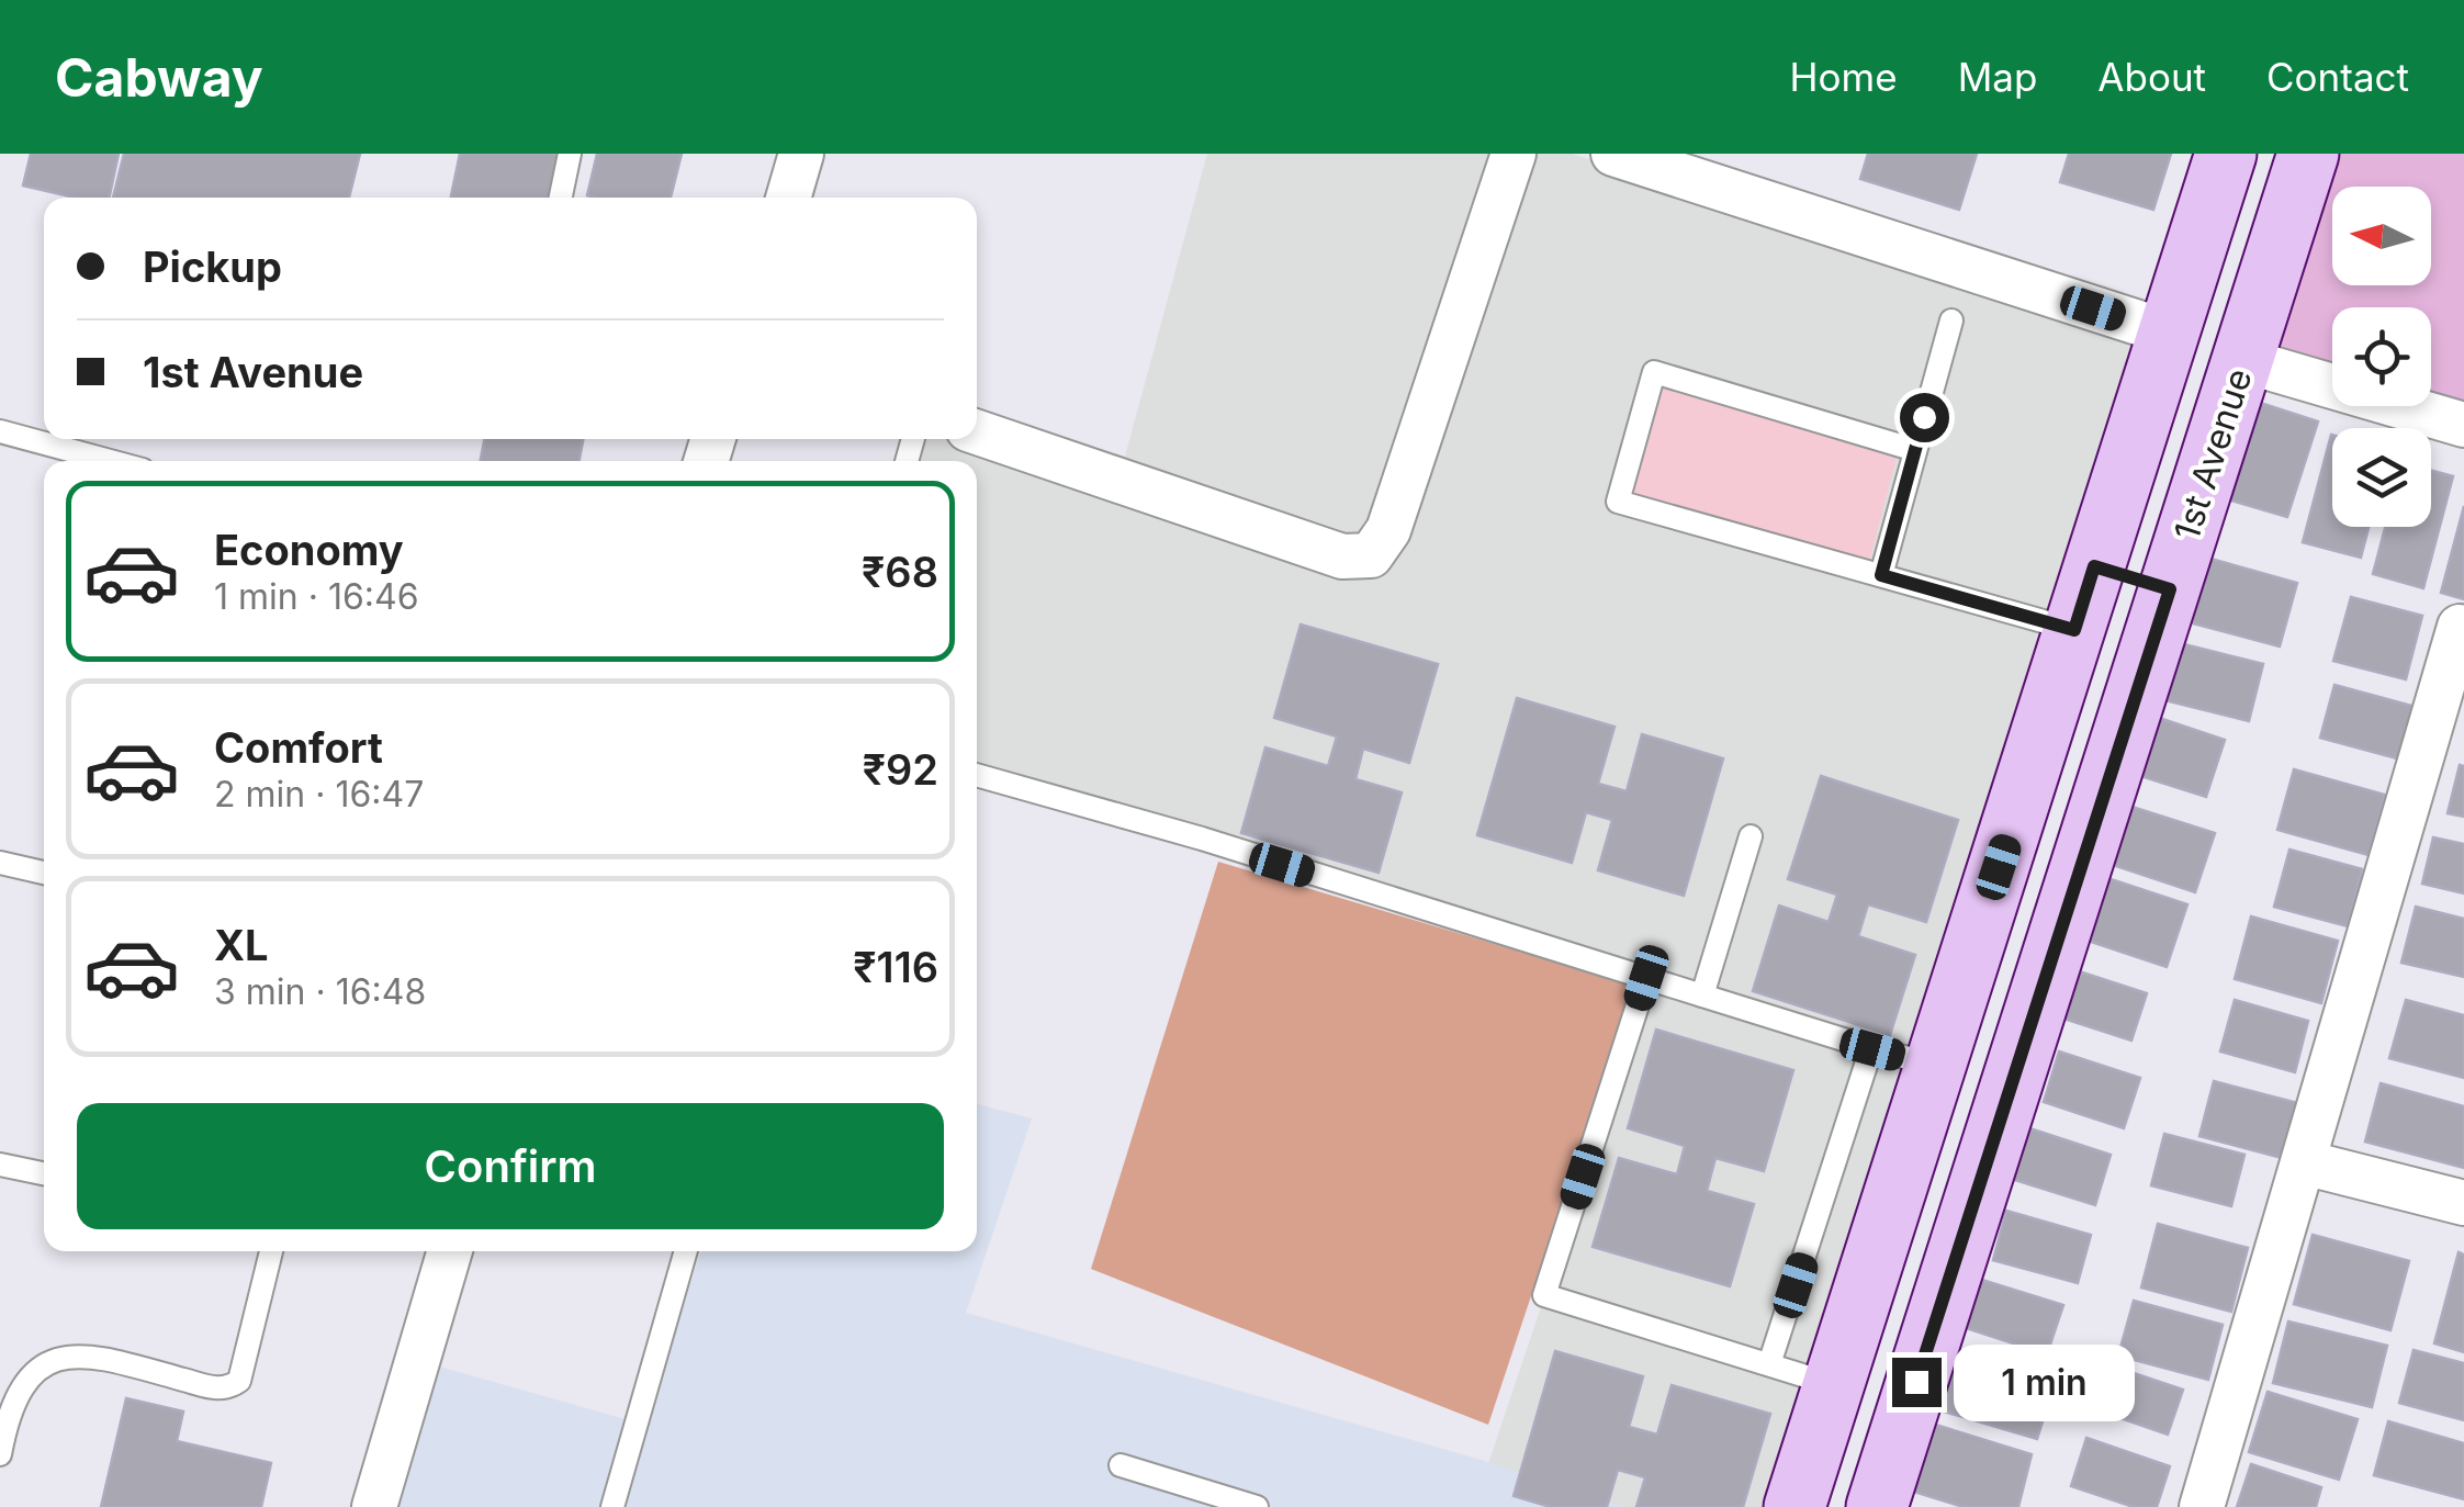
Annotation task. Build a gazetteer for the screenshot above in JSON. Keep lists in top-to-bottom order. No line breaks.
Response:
{"streets":{"main road":["1st Avenue"]},"north":"left","page":{"header":"Cabway","nav":["Home","Map","About","Contact"],"banner":["Pickup","1st Avenue"],"list":[{"name":"Economy","note":"1 min · 16:46","value":"₹68"},{"name":"Comfort","note":"2 min · 16:47","value":"₹92"},{"name":"XL","note":"3 min · 16:48","value":"₹116"}],"buttons":"Confirm","bubble":"1 min"}}
